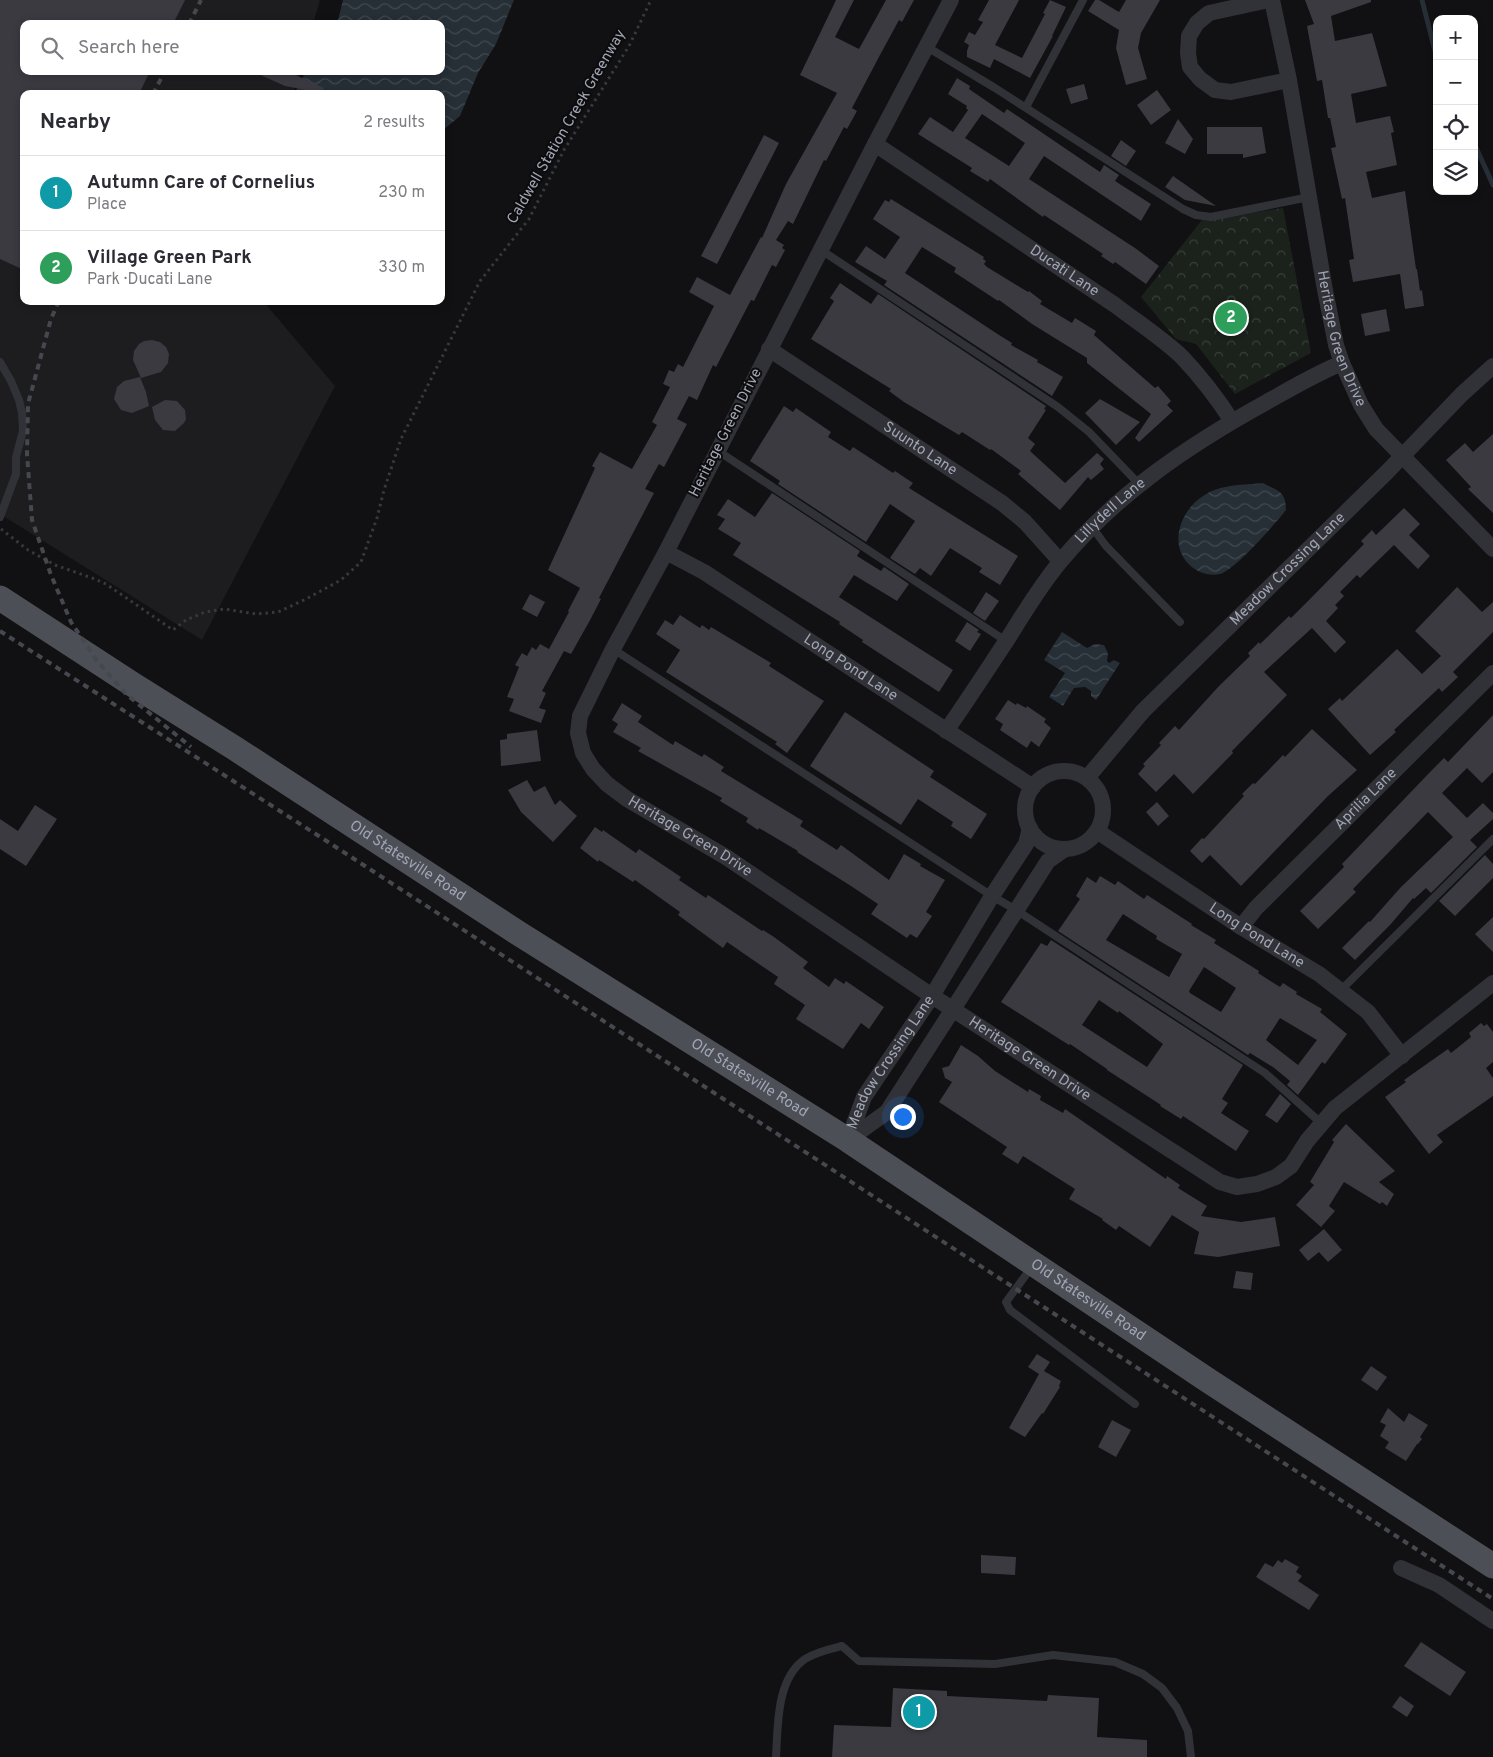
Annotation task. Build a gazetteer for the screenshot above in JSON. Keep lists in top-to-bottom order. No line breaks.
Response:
{"streets":{"main road":["Old Statesville Road"],"street":["Ducati Lane","Heritage Green Drive","Suunto Lane","Lillydell Lane","Meadow Crossing Lane","Long Pond Lane","Aprilia Lane"],"path":["Caldwell Station Creek Greenway"]},"crossings":[["Ducati Lane","Heritage Green Drive"],["Ducati Lane","Lillydell Lane"],["Heritage Green Drive","Suunto Lane"],["Heritage Green Drive","Lillydell Lane"],["Heritage Green Drive","Meadow Crossing Lane"],["Heritage Green Drive","Long Pond Lane"],["Suunto Lane","Lillydell Lane"],["Lillydell Lane","Long Pond Lane"],["Meadow Crossing Lane","Long Pond Lane"],["Meadow Crossing Lane","Old Statesville Road"],["Long Pond Lane","Aprilia Lane"]],"page":{"map_buttons":["+","−"],"search":"Search here","heading":["Nearby","2 results"],"list":[{"mark":"1","name":"Autumn Care of Cornelius","note":"Place","value":"230 m"},{"mark":"2","name":"Village Green Park","note":"Park · Ducati Lane","value":"330 m"}],"pins":["2","1"]}}
